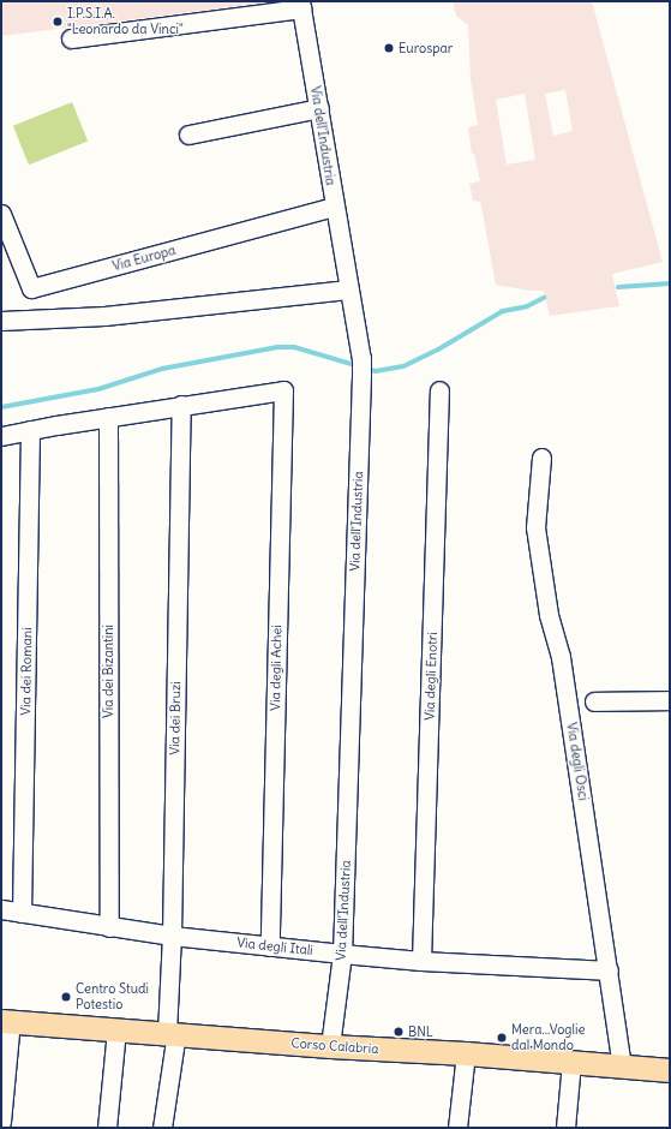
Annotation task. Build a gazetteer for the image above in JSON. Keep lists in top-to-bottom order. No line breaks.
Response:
{"streets":{"main road":["Corso Calabria"],"street":["Via dell'Industria","Via Europa","Via degli Achei","Via dei Romani","Via dei Bizantini","Via degli Enotri","Via dei Bruzi","Via degli Osci","Via degli Itali"]},"crossings":[["Via dell'Industria","Via Europa"],["Via dell'Industria","Via degli Itali"],["Via dell'Industria","Corso Calabria"],["Via degli Achei","Via dei Bruzi"],["Via degli Achei","Via degli Itali"],["Via dei Romani","Via degli Itali"],["Via dei Bizantini","Via degli Itali"],["Via degli Enotri","Via degli Itali"],["Via dei Bruzi","Via degli Itali"],["Via dei Bruzi","Corso Calabria"],["Via degli Osci","Via degli Itali"],["Via degli Osci","Corso Calabria"]],"places":["I.P.S.I.A. \"Leonardo da Vinci\"","Eurospar","Centro Studi Potestio","BNL","Mera...Voglie dal Mondo"]}
